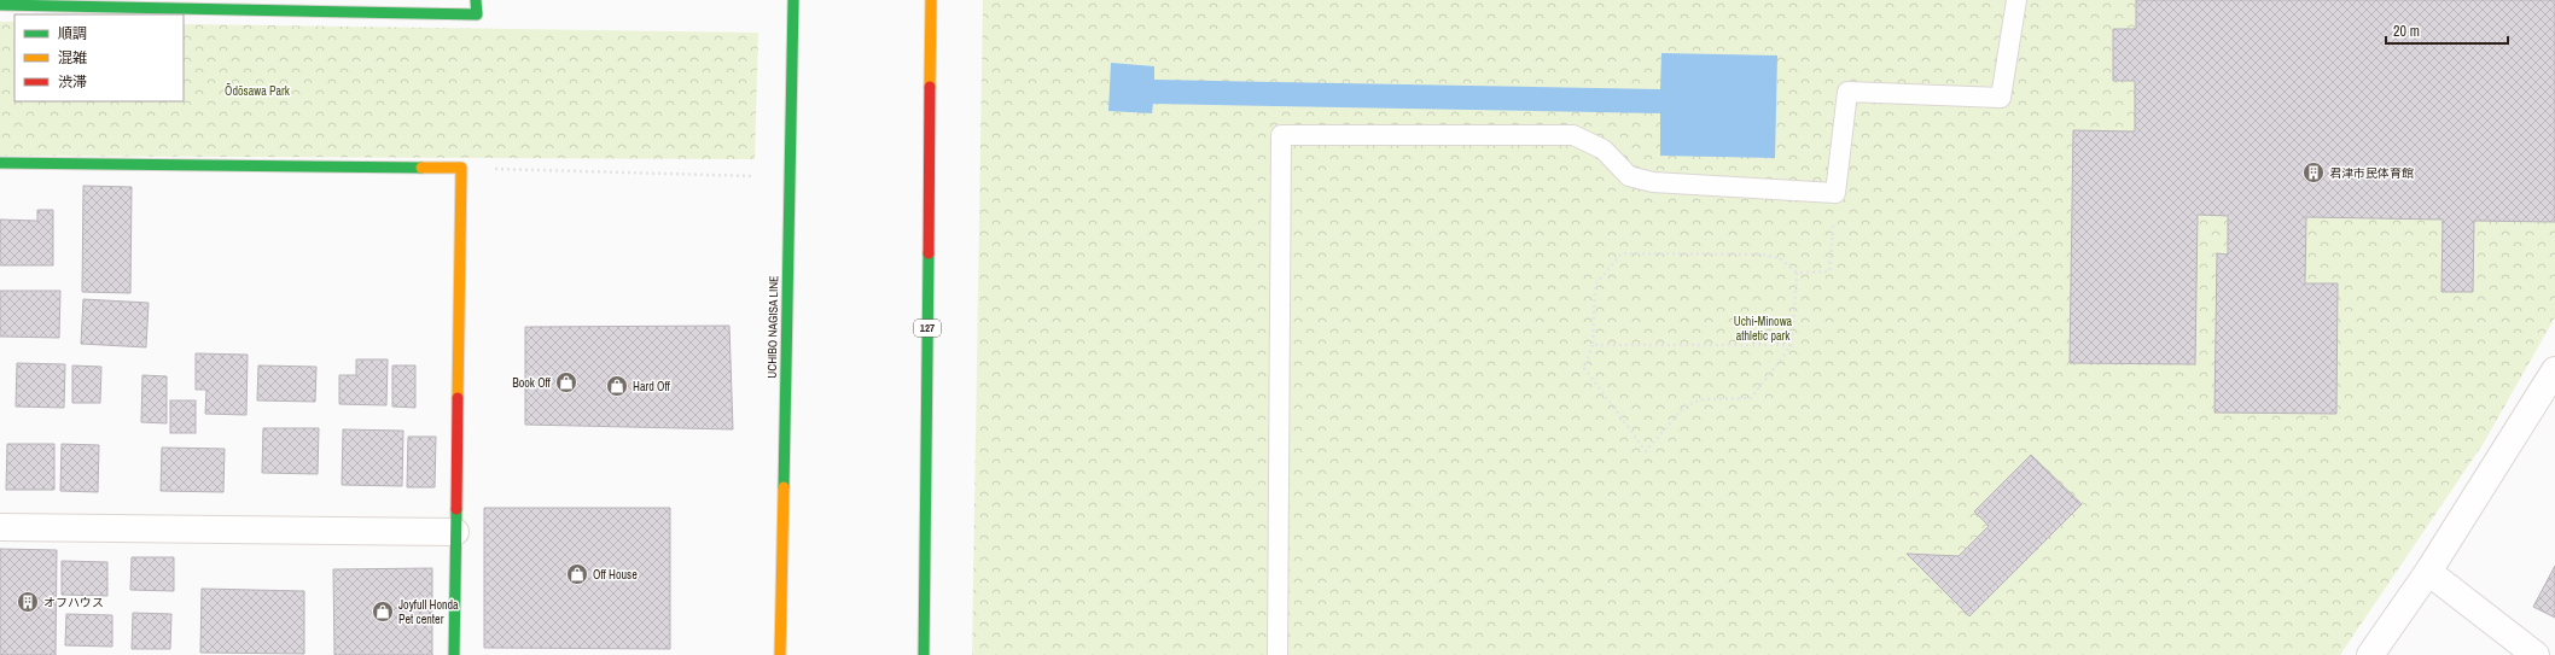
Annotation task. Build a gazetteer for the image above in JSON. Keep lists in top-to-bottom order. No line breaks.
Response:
{"streets":{"main road":["UCHIBO NAGISA LINE","127"]},"parks":["Ōdōsawa Park","Uchi-Minowa athletic park"],"places":{"building":["君津市民体育館","オフハウス"],"shop":["Book Off","Hard Off","Off House","Joyfull Honda Pet center"]},"legend":["順調","混雑","渋滞"],"scale_bar":"20 m"}
